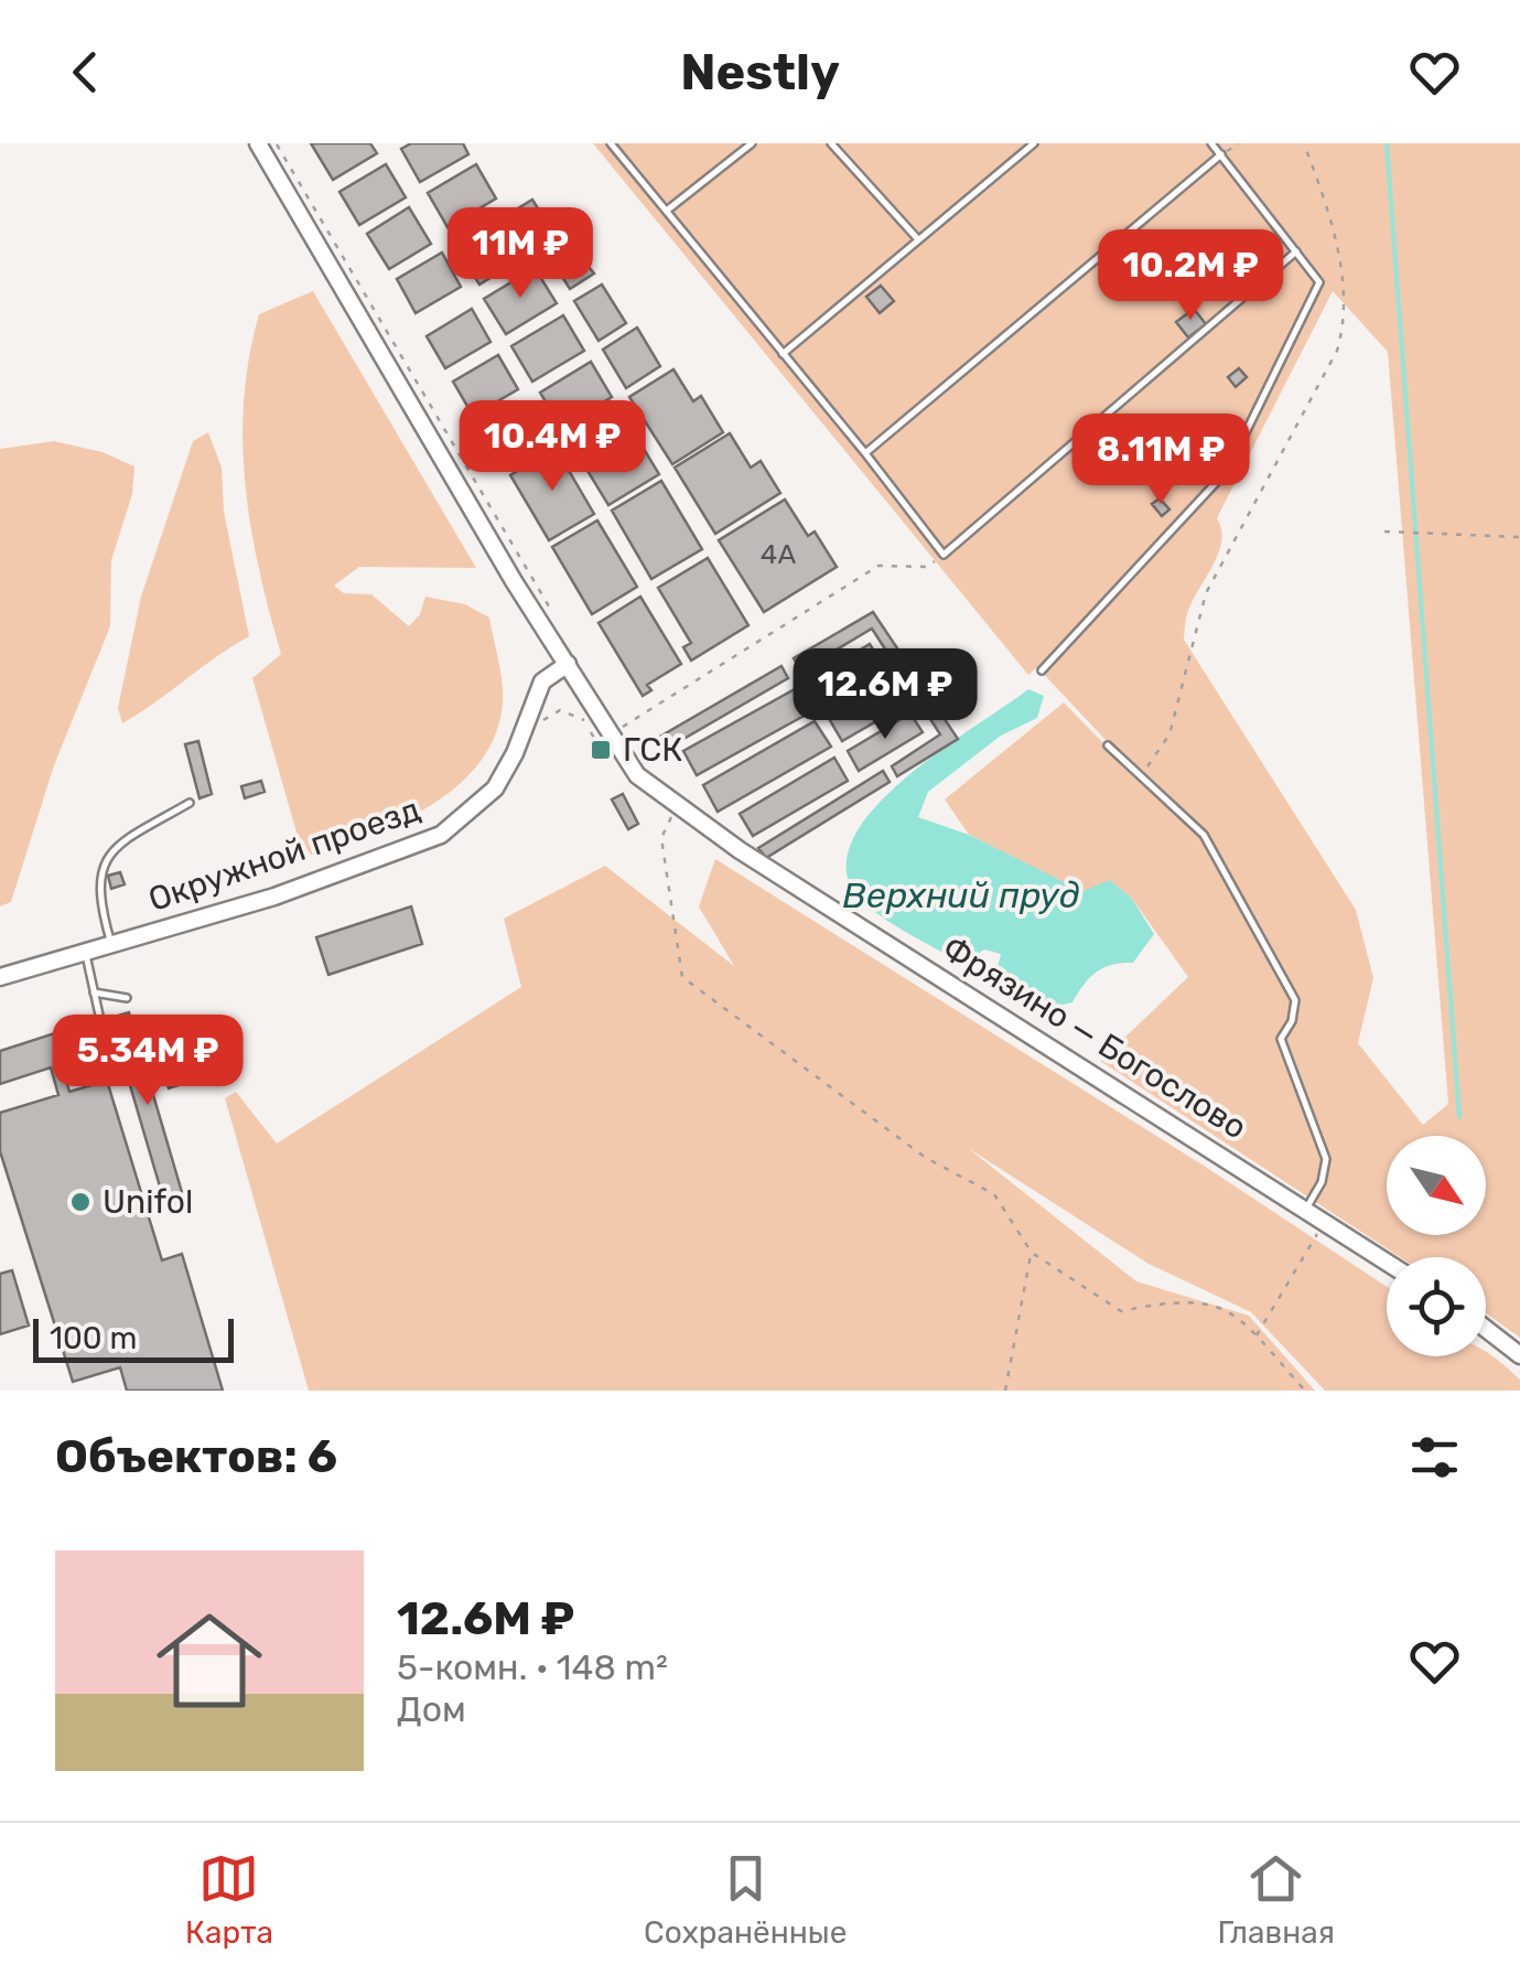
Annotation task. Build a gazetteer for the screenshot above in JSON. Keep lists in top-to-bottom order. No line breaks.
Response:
{"streets":{"street":["Окружной проезд","Фрязино — Богослово"]},"crossings":[["Окружной проезд","Фрязино — Богослово"]],"water":["Верхний пруд"],"places":{"transit":["ГСК"],"other":["Unifol"]},"house_numbers":["4А"],"scale_bar":"100 m","north":"bottom right","page":{"header":"Nestly","price":["11M ₽","10.2M ₽","10.4M ₽","8.11M ₽","12.6M ₽","5.34M ₽"],"scale":"100 m","heading":"Объектов: 6","list":[{"name":"12.6M ₽","note":"5-комн. · 148 m² · Дом"}],"tabs":["Карта","Сохранённые","Главная"]}}
